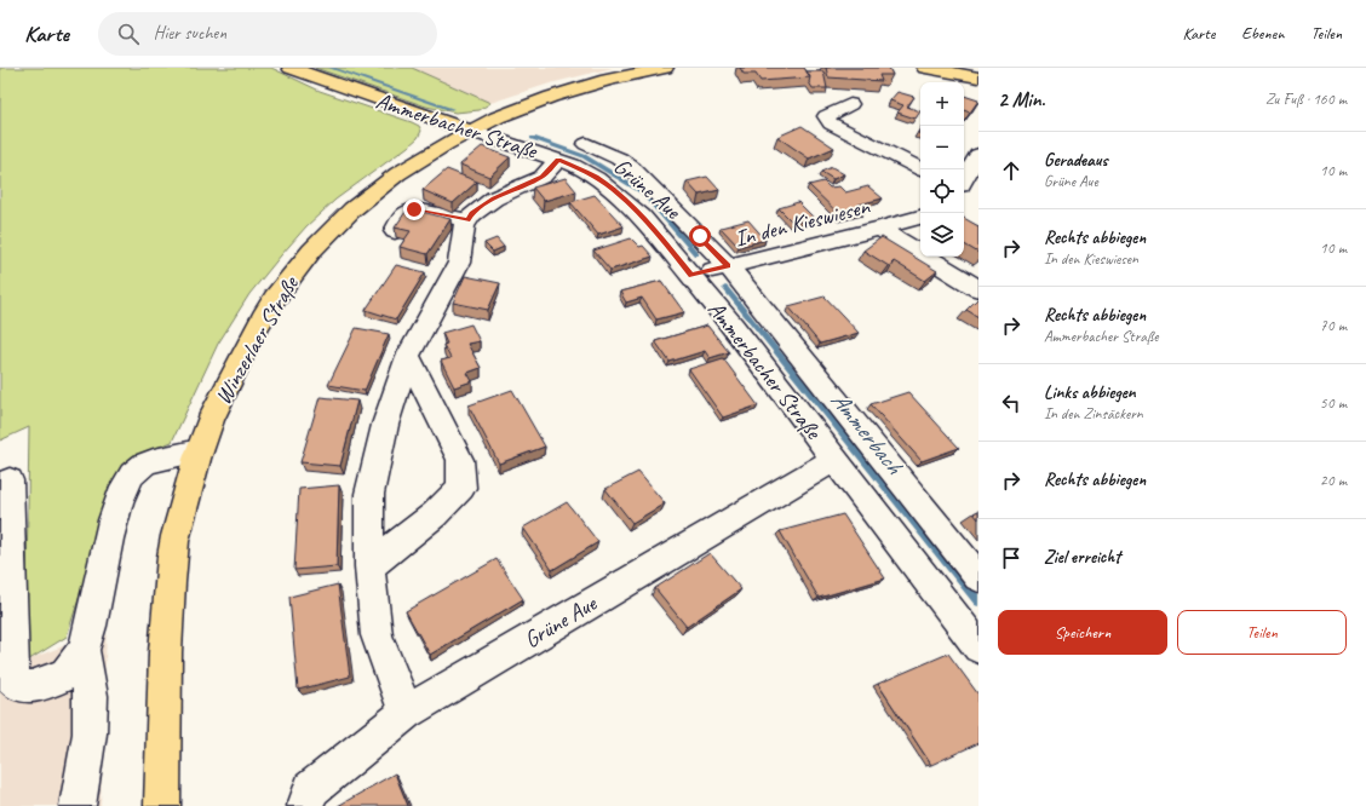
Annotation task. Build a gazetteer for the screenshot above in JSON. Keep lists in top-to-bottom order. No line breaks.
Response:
{"streets":{"main road":["Ammerbacher Straße","Winzerlaer Straße"],"street":["Grüne Aue","In den Kieswiesen"]},"crossings":[["Ammerbacher Straße","Grüne Aue"],["Ammerbacher Straße","In den Kieswiesen"],["Ammerbacher Straße","Winzerlaer Straße"],["Grüne Aue","In den Kieswiesen"]],"water":["Ammerbach"],"page":{"header":"Karte","search":"Hier suchen","nav":["Karte","Ebenen","Teilen"],"heading":["2 Min.","Zu Fuß · 160 m"],"map_buttons":["+","−"],"list":[["Geradeaus","Grüne Aue","10 m"],["Rechts abbiegen","In den Kieswiesen","10 m"],["Rechts abbiegen","Ammerbacher Straße","70 m"],["Links abbiegen","In den Zinsäckern","50 m"],["Rechts abbiegen","20 m"],"Ziel erreicht"],"buttons":["Speichern","Teilen"]}}
